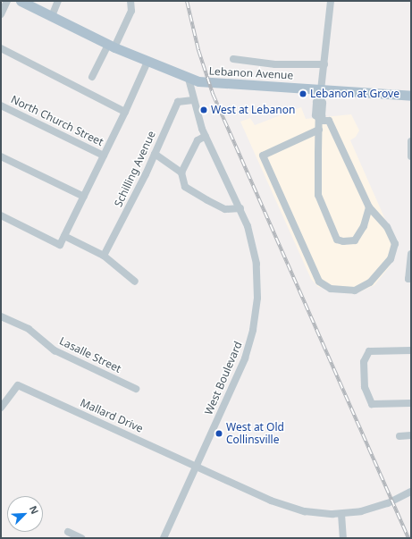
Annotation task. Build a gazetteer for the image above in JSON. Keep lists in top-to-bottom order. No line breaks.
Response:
{"streets":{"main road":["Lebanon Avenue"],"street":["North Church Street","Schilling Avenue","Lasalle Street","West Boulevard","Mallard Drive"]},"crossings":[["Lebanon Avenue","West Boulevard"],["Schilling Avenue","West Boulevard"],["West Boulevard","Mallard Drive"]],"places":["Lebanon at Grove","West at Lebanon","West at Old Collinsville"],"north":"top right"}
